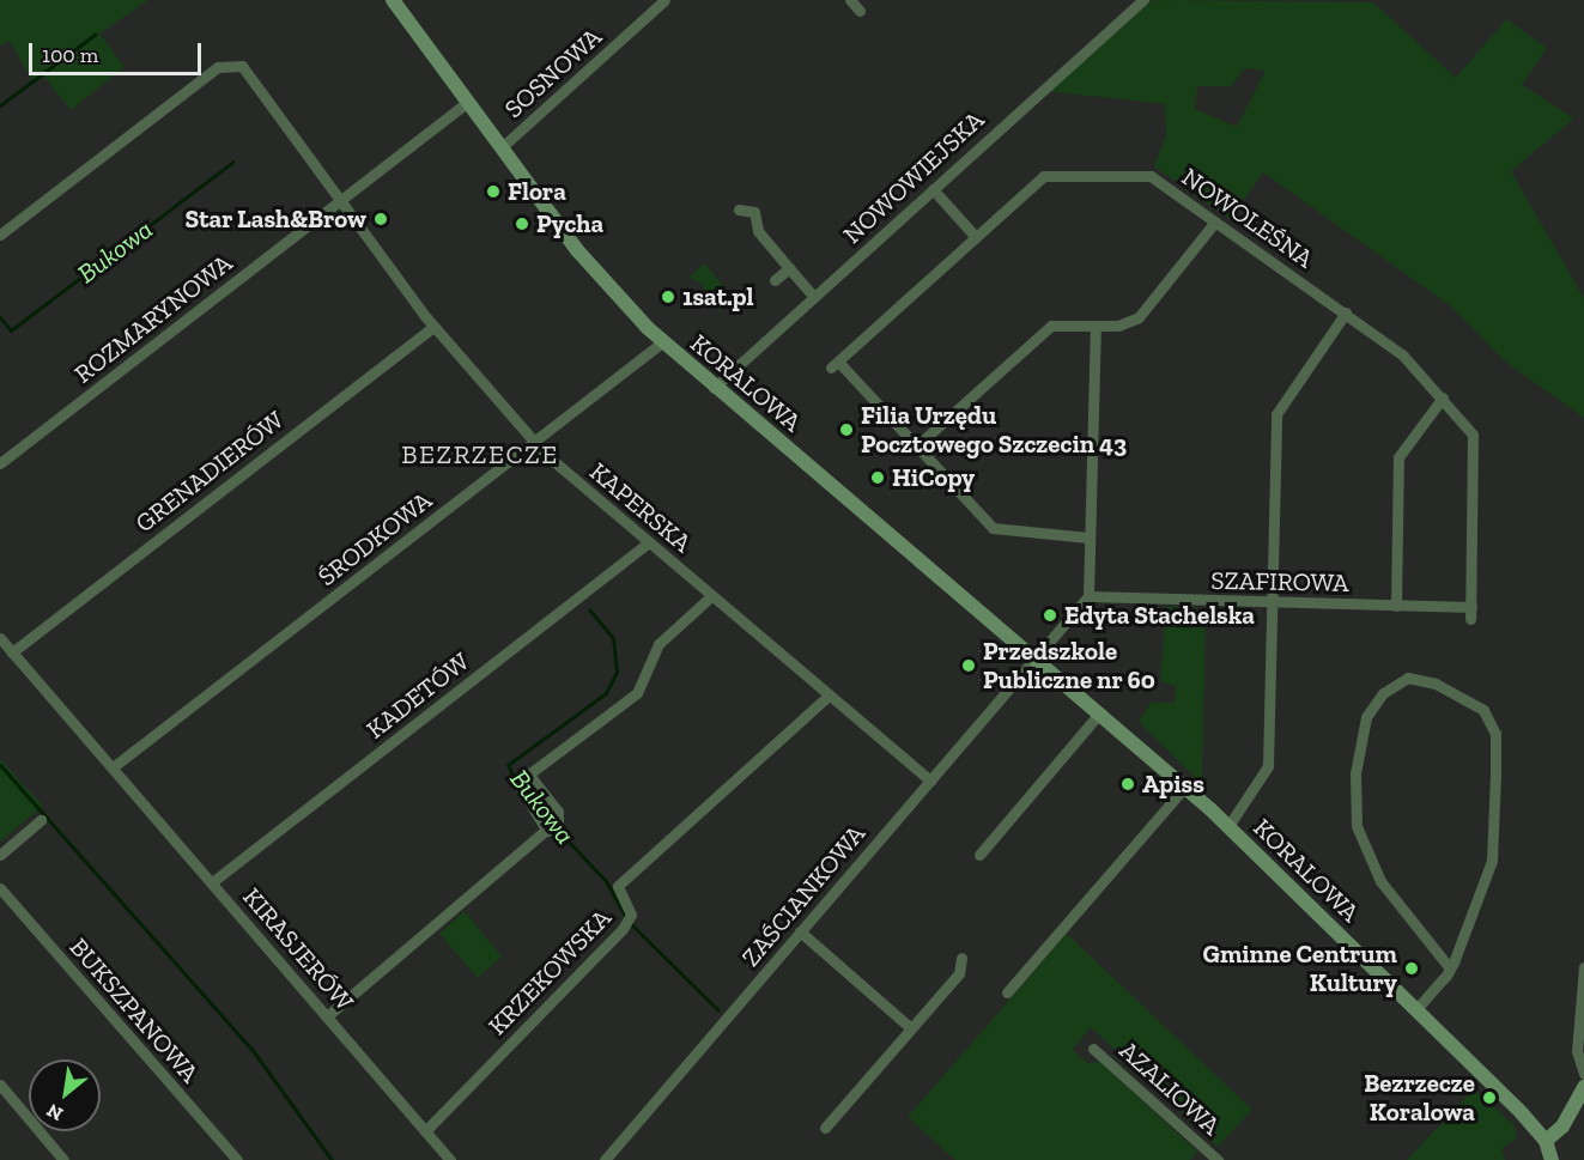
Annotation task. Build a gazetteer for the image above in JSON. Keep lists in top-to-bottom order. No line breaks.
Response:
{"streets":{"street":["SOSNOWA","NOWOWIEJSKA","NOWOLEŚNA","ROZMARYNOWA","KORALOWA","GRENADIERÓW","KAPERSKA","ŚRODKOWA","SZAFIROWA","KADETÓW","ZAŚCIANKOWA","KIRASJERÓW","KRZEKOWSKA","BUKSZPANOWA","AZALIOWA"]},"crossings":[["SOSNOWA","KORALOWA"],["NOWOWIEJSKA","KORALOWA"],["NOWOLEŚNA","SZAFIROWA"],["ROZMARYNOWA","KORALOWA"],["ROZMARYNOWA","KAPERSKA"],["KORALOWA","ŚRODKOWA"],["KORALOWA","ZAŚCIANKOWA"],["GRENADIERÓW","KAPERSKA"],["KAPERSKA","ŚRODKOWA"],["KAPERSKA","KADETÓW"],["KAPERSKA","ZAŚCIANKOWA"],["KAPERSKA","KRZEKOWSKA"],["ŚRODKOWA","KIRASJERÓW"],["SZAFIROWA","ZAŚCIANKOWA"],["KADETÓW","KIRASJERÓW"],["KIRASJERÓW","KRZEKOWSKA"]],"districts":["BEZRZECZE"],"water":["Bukowa"],"places":["Flora","Star Lash&Brow","Pycha","1sat.pl","Filia Urzędu Pocztowego Szczecin 43","HiCopy","Edyta Stachelska","Przedszkole Publiczne nr 60","Apiss","Gminne Centrum Kultury","Bezrzecze Koralowa"],"scale_bar":"100 m","north":"bottom left"}
